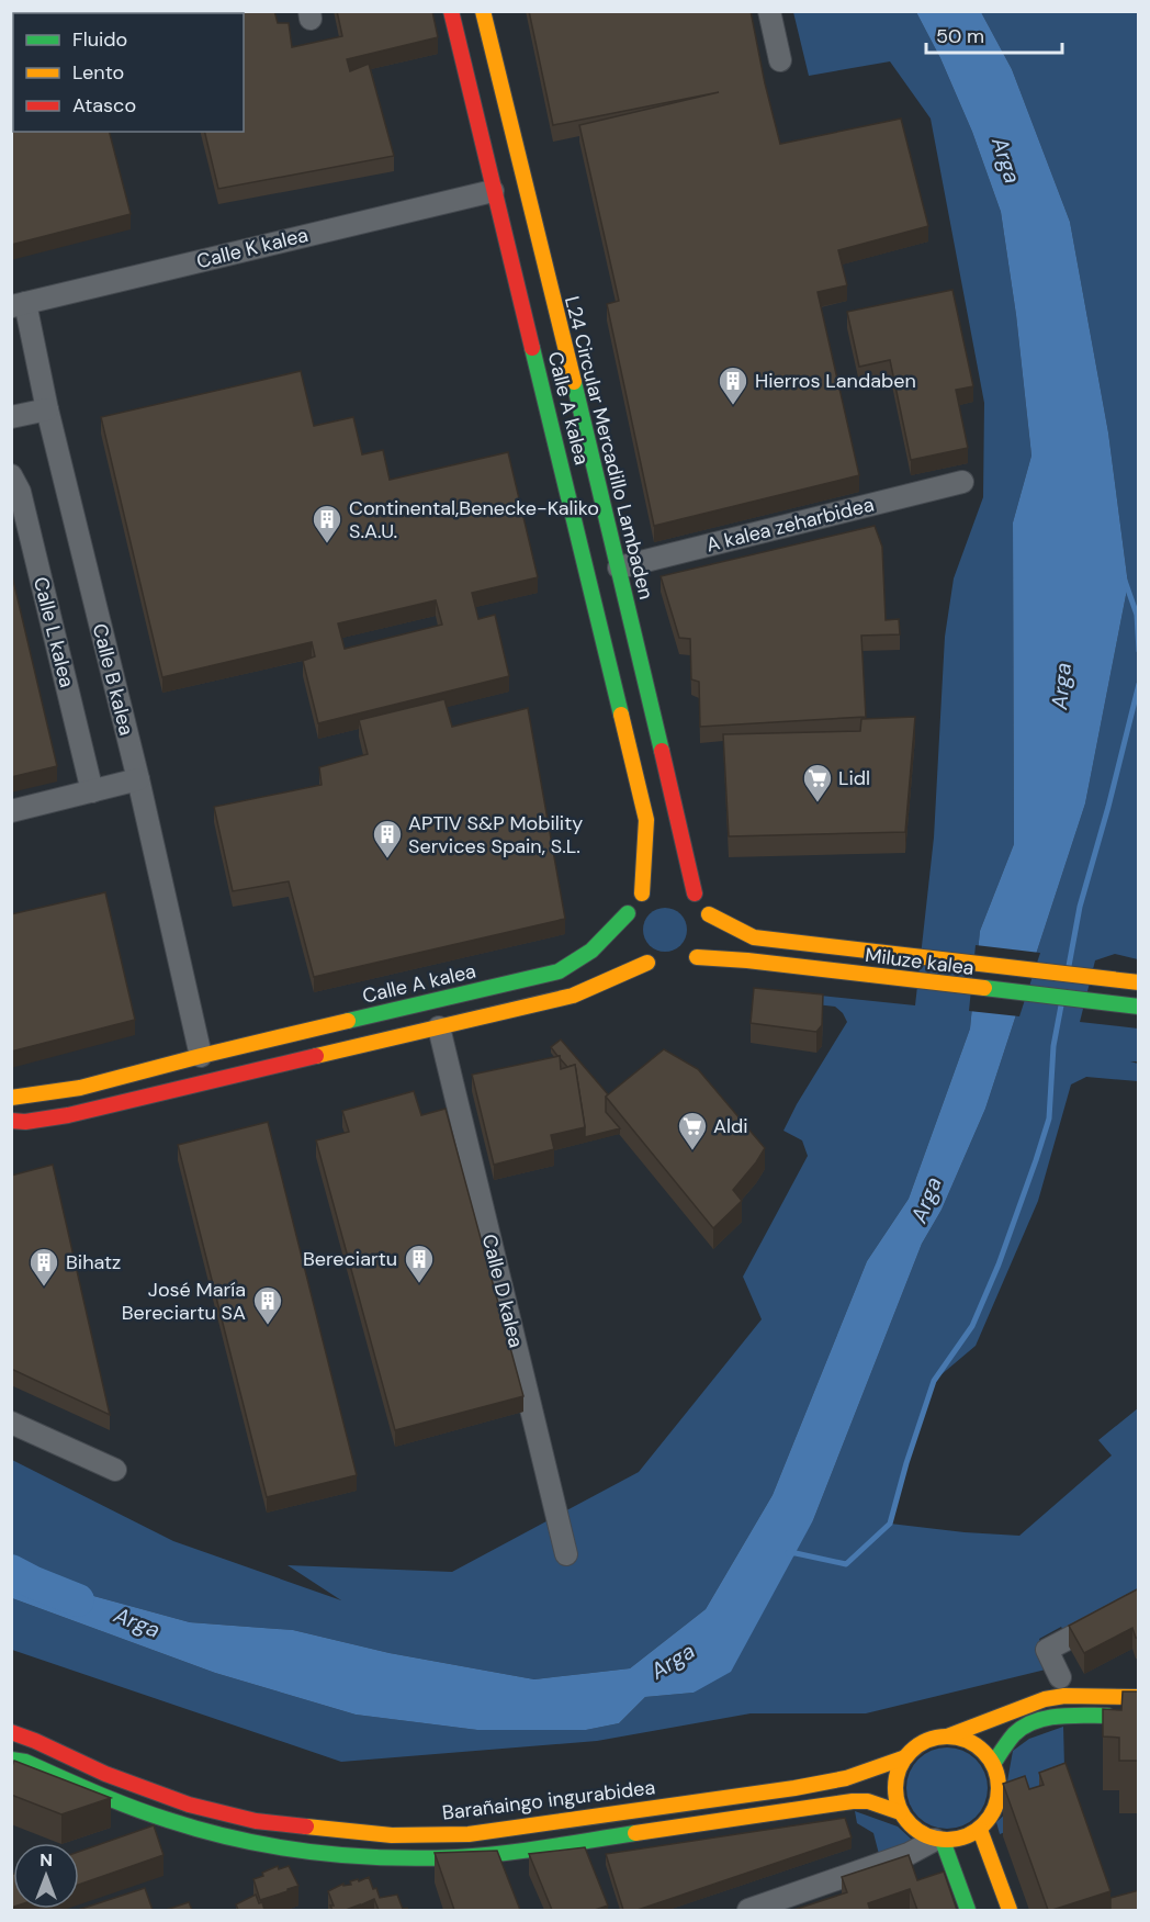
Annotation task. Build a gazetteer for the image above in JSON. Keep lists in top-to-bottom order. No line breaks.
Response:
{"streets":{"main road":["Calle A kalea","L24 Circular Mercadillo Lambaden","Miluze kalea","Barañaingo ingurabidea"],"street":["Calle K kalea","A kalea zeharbidea","Calle L kalea","Calle B kalea","Calle D kalea"]},"crossings":[["Calle K kalea","Calle A kalea"],["Calle K kalea","Calle B kalea"],["Calle A kalea","Calle B kalea"],["L24 Circular Mercadillo Lambaden","A kalea zeharbidea"],["L24 Circular Mercadillo Lambaden","Miluze kalea"]],"water":["Arga"],"places":{"building":["Hierros Landaben","Continental,Benecke-Kaliko S.A.U.","APTIV S&P Mobility Services Spain, S.L.","Bereciartu","Bihatz","José María Bereciartu SA"],"supermarket":["Lidl","Aldi"]},"legend":["Fluido","Lento","Atasco"],"scale_bar":"50 m","north":"top"}
